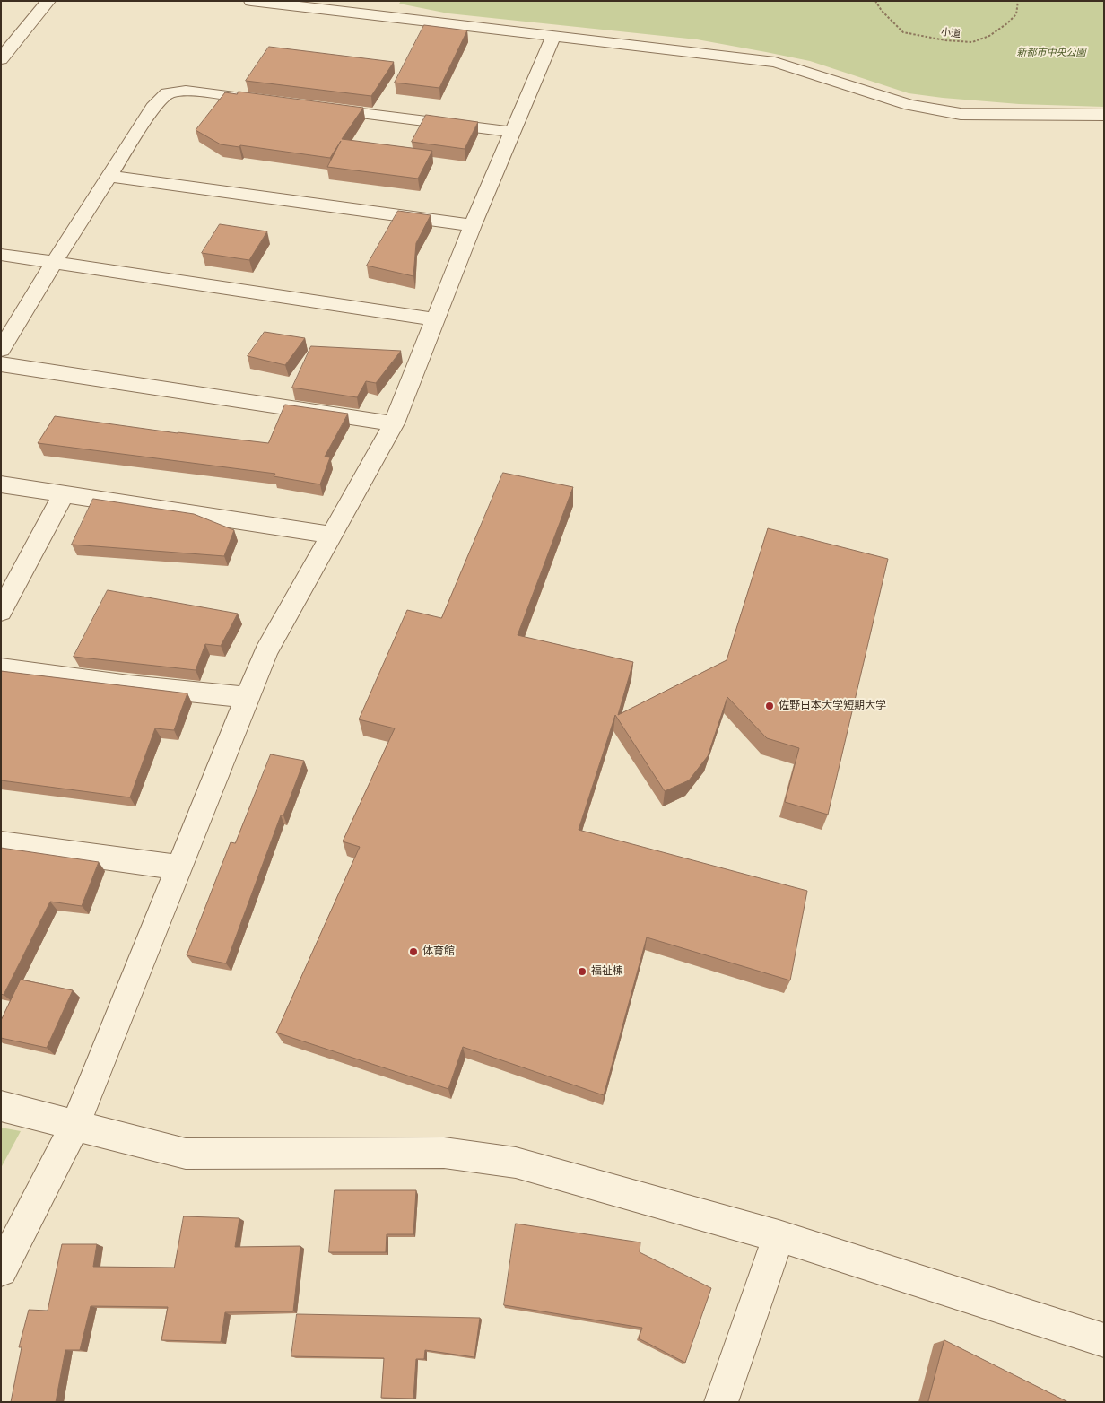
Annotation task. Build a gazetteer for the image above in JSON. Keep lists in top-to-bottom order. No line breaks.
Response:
{"streets":{"path":["小道"]},"parks":["新都市中央公園"],"places":["佐野日本大学短期大学","体育館","福祉棟"]}
